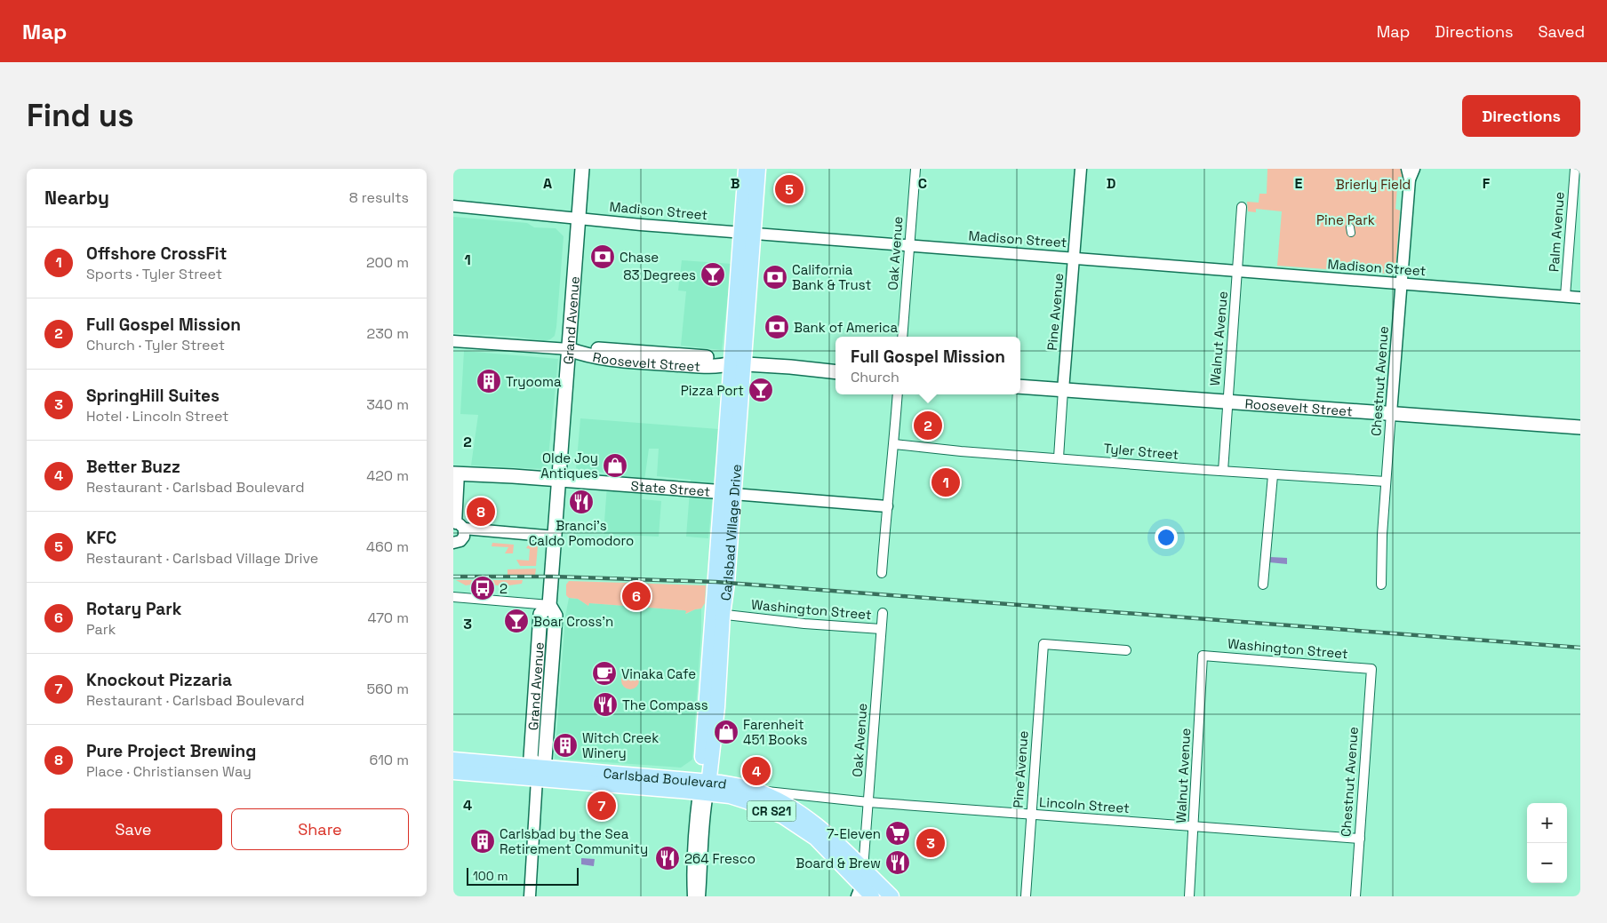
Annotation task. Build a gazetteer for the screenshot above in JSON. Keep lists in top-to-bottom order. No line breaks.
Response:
{"streets":{"main road":["Grand Avenue","Roosevelt Street","State Street","Carlsbad Village Drive","Carlsbad Boulevard","CR S21"],"street":["Madison Street","Palm Avenue","Oak Avenue","Pine Avenue","Walnut Avenue","Chestnut Avenue","Tyler Street","Washington Street","Lincoln Street"]},"crossings":[["Madison Street","Palm Avenue"],["Madison Street","Oak Avenue"],["Madison Street","Pine Avenue"],["Madison Street","Grand Avenue"],["Madison Street","Walnut Avenue"],["Madison Street","Chestnut Avenue"],["Madison Street","Carlsbad Village Drive"],["Oak Avenue","Washington Street"],["Oak Avenue","Carlsbad Boulevard"],["Oak Avenue","Lincoln Street"],["Pine Avenue","Roosevelt Street"],["Pine Avenue","Tyler Street"],["Pine Avenue","Lincoln Street"],["Grand Avenue","Roosevelt Street"],["Grand Avenue","State Street"],["Grand Avenue","Carlsbad Boulevard"],["Walnut Avenue","Roosevelt Street"],["Walnut Avenue","Tyler Street"],["Walnut Avenue","Washington Street"],["Walnut Avenue","Lincoln Street"],["Roosevelt Street","Chestnut Avenue"],["Roosevelt Street","Carlsbad Village Drive"],["Chestnut Avenue","Tyler Street"],["Chestnut Avenue","Washington Street"],["Chestnut Avenue","Lincoln Street"],["State Street","Carlsbad Village Drive"],["Carlsbad Village Drive","Washington Street"],["Carlsbad Village Drive","Carlsbad Boulevard"],["Carlsbad Boulevard","Lincoln Street"]],"parks":["Brierly Field","Pine Park"],"places":{"bank":["Chase","California Bank & Trust","Bank of America"],"bar":["83 Degrees","Pizza Port","Boar Cross'n"],"building":["Tryooma","Witch Creek Winery","Carlsbad by the Sea Retirement Community"],"shop":["Olde Joy Antiques","Farenheit 451 Books"],"restaurant":["Branci’s Caldo Pomodoro","The Compass","264 Fresco","Board & Brew"],"bus stop":["2"],"cafe":["Vinaka Cafe"],"supermarket":["7-Eleven"]},"scale_bar":"100 m","page":{"header":"Map","nav":["Map","Directions","Saved"],"buttons":["Directions",["Save","Share"]],"title":"Find us","heading":["Nearby","8 results"],"pins":["5","2","1","8","6","4","7","3"],"list":[{"mark":"1","name":"Offshore CrossFit","note":"Sports · Tyler Street","value":"200 m"},{"mark":"2","name":"Full Gospel Mission","note":"Church · Tyler Street","value":"230 m"},{"mark":"3","name":"SpringHill Suites","note":"Hotel · Lincoln Street","value":"340 m"},{"mark":"4","name":"Better Buzz","note":"Restaurant · Carlsbad Boulevard","value":"420 m"},{"mark":"5","name":"KFC","note":"Restaurant · Carlsbad Village Drive","value":"460 m"},{"mark":"6","name":"Rotary Park","note":"Park","value":"470 m"},{"mark":"7","name":"Knockout Pizzaria","note":"Restaurant · Carlsbad Boulevard","value":"560 m"},{"mark":"8","name":"Pure Project Brewing","note":"Place · Christiansen Way","value":"610 m"}],"popup":["Full Gospel Mission","Church"],"map_buttons":["+","−"],"scale":"100 m"},"grid":{"columns":["A","B","C","D","E","F"],"rows":["1","2","3","4"]}}
